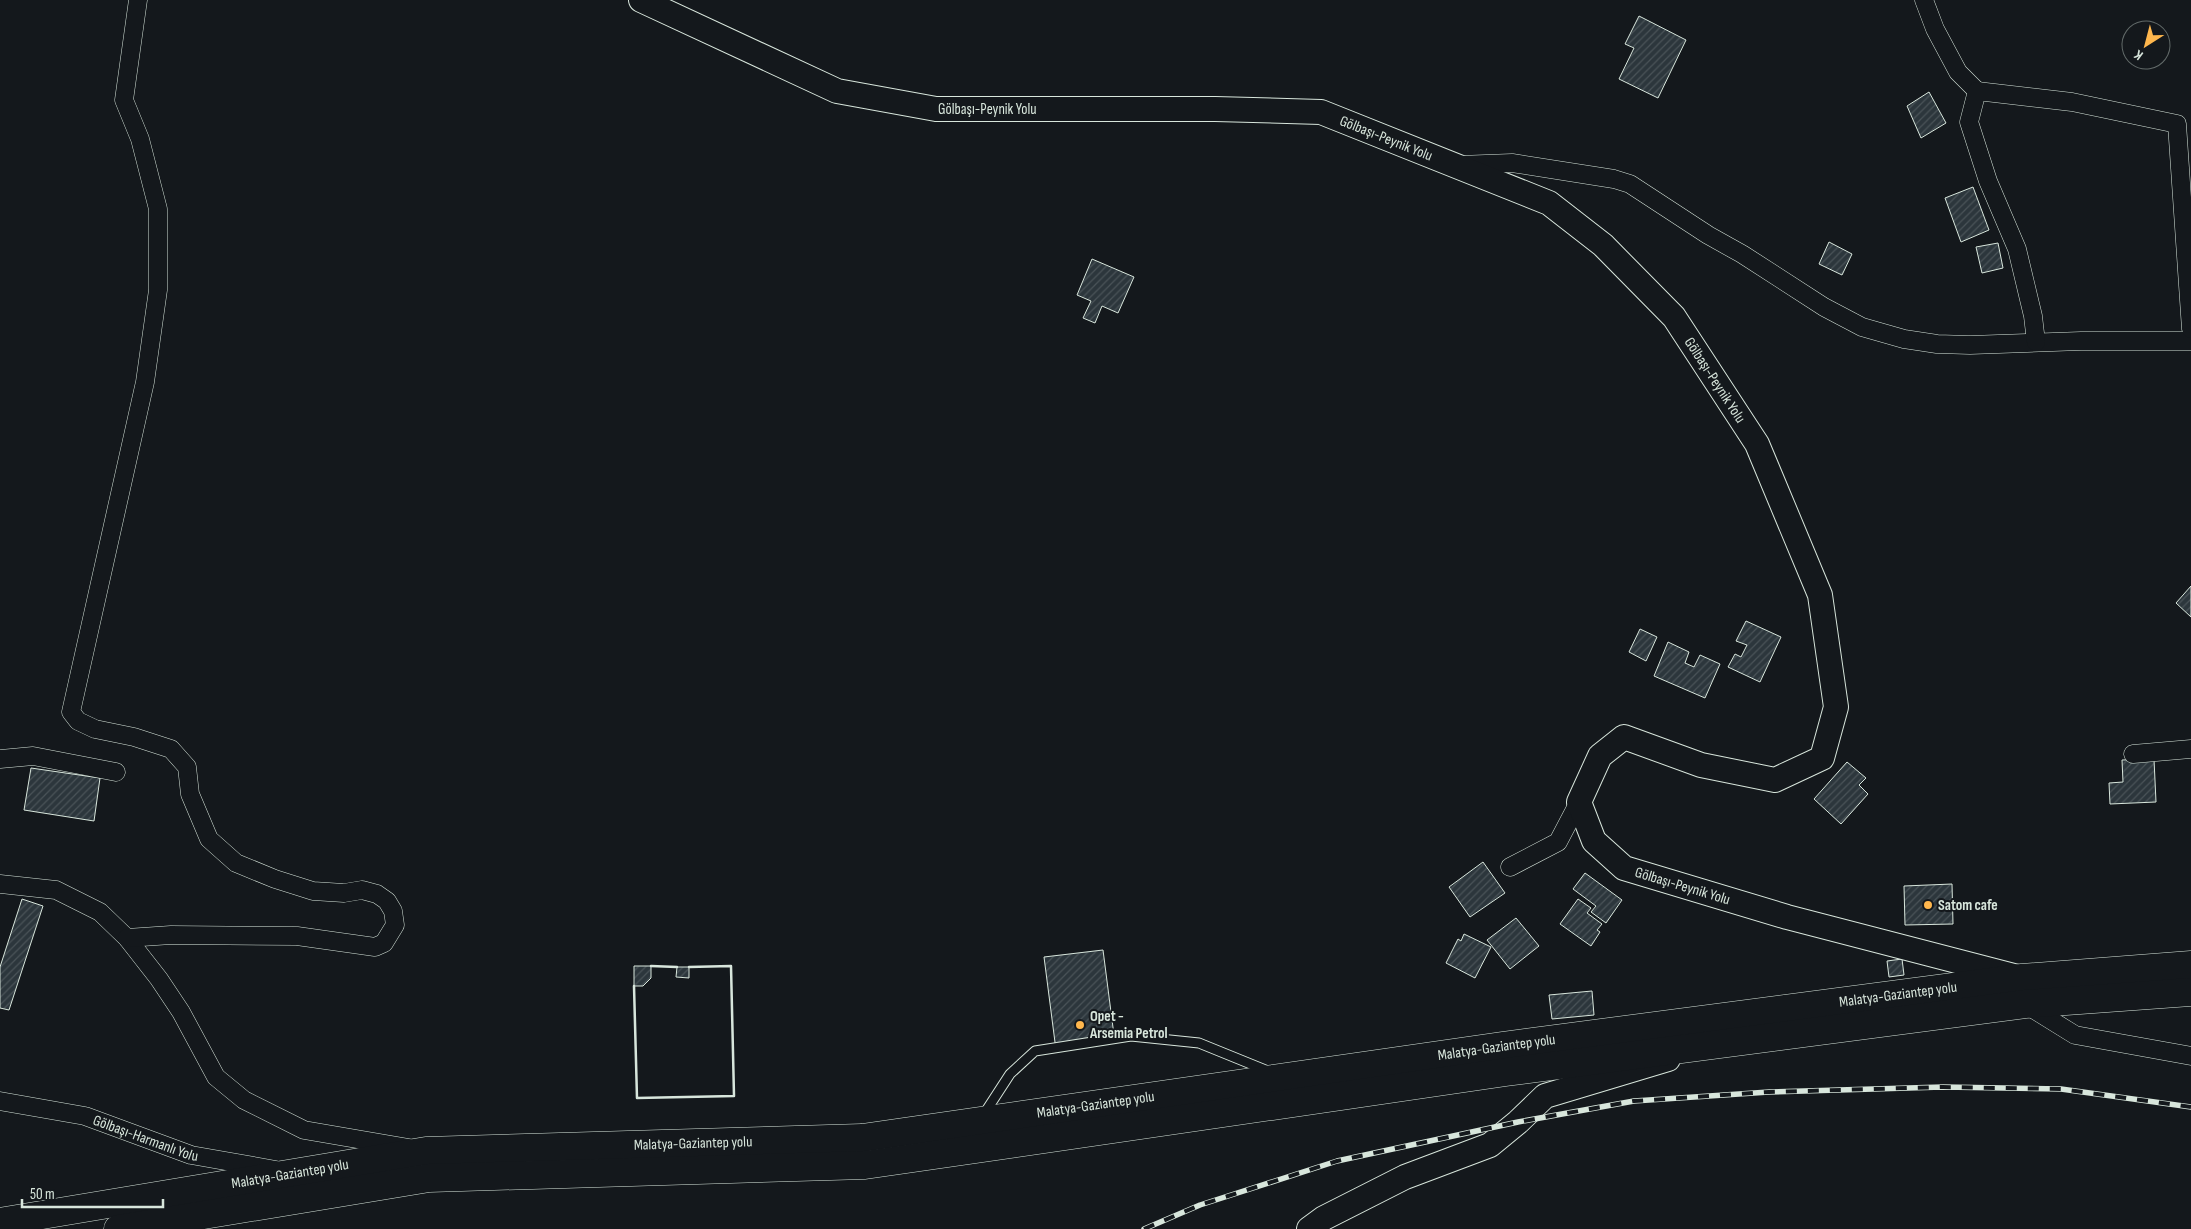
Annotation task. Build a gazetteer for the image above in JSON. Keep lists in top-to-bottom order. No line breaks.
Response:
{"streets":{"highway":["Malatya-Gaziantep yolu"],"street":["Gölbaşı-Peynik Yolu","Gölbaşı-Harmanlı Yolu"]},"crossings":[["Gölbaşı-Peynik Yolu","Malatya-Gaziantep yolu"],["Malatya-Gaziantep yolu","Gölbaşı-Harmanlı Yolu"]],"places":["Satom cafe","Opet - Arsemia Petrol"],"scale_bar":"50 m","north":"bottom left"}
